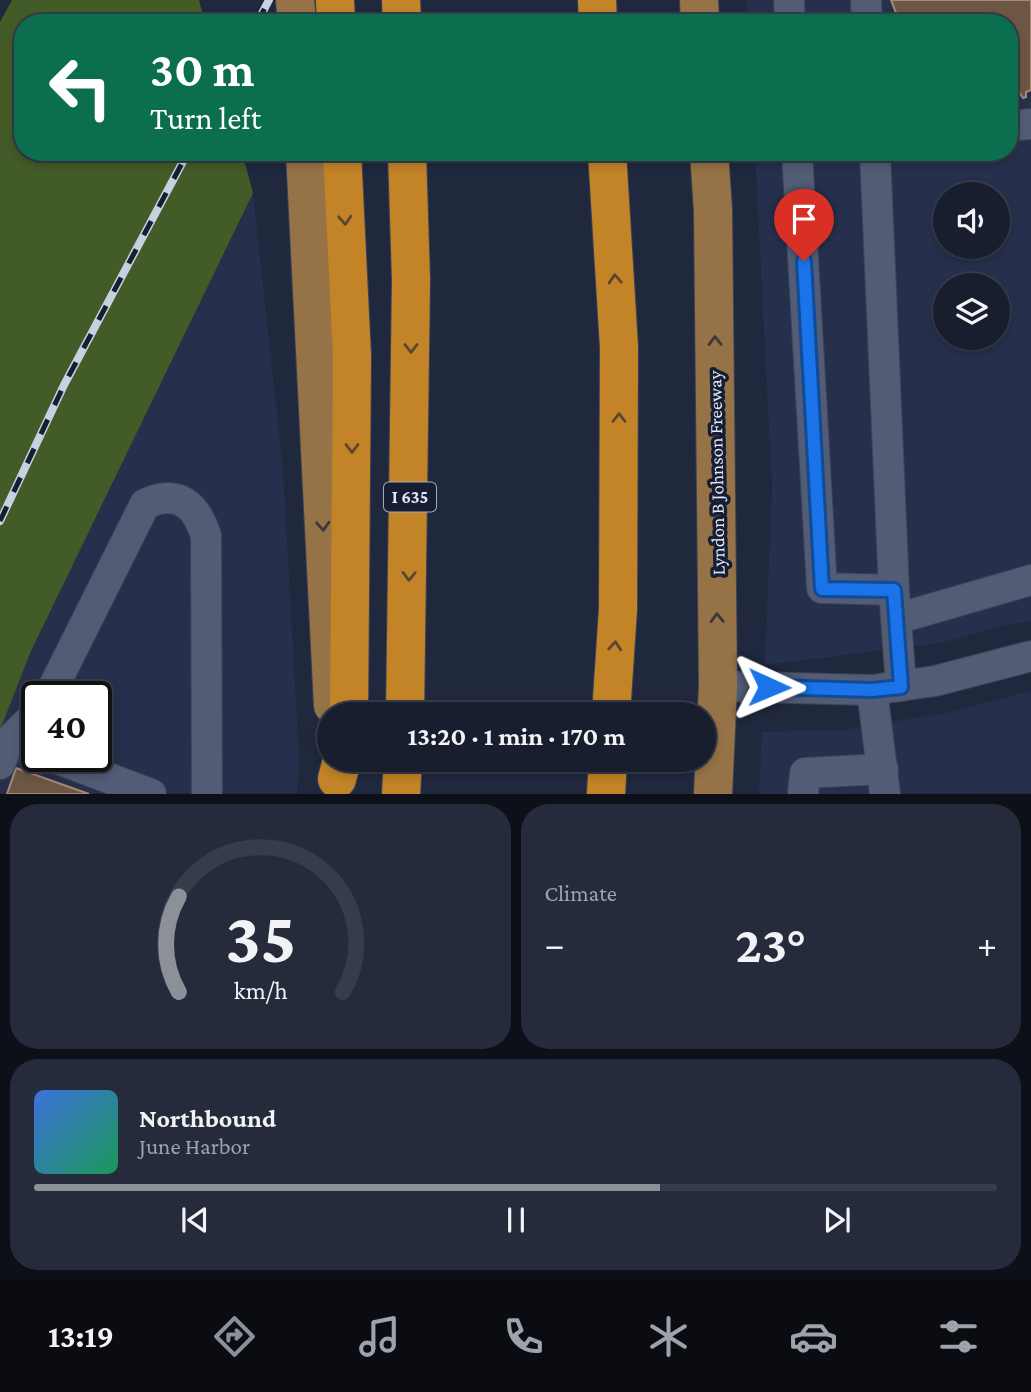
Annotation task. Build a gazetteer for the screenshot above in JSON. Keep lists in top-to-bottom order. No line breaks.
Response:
{"streets":{"highway":["I 635"],"main road":["Lyndon B Johnson Freeway"]},"one_way":["Lyndon B Johnson Freeway"],"page":{"turn":["30 m","Turn left"],"limit":"40","trip":"13:20 · 1 min · 170 m","tile":"Climate","heat":["−","23°","+"],"song":["Northbound","June Harbor"],"tabs":"13:19","gauge":["35","km/h"]}}
